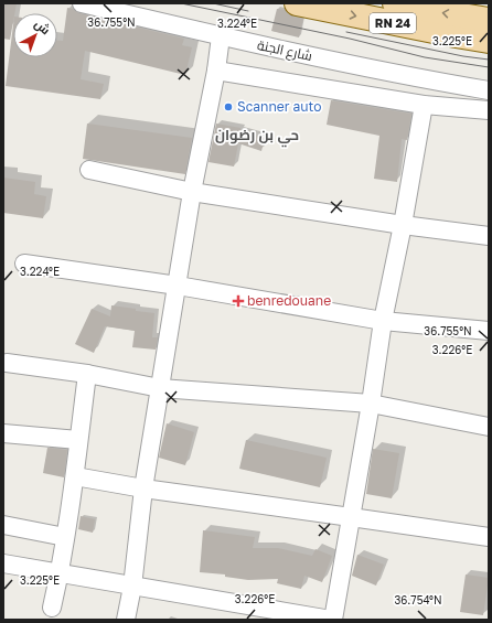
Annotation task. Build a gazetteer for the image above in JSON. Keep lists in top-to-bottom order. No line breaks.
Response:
{"streets":{"main road":["RN 24"],"street":["شارع الجنة"]},"districts":["حي بن رضوان"],"places":{"other":["Scanner auto"],"health":["benredouane"]},"north":"top right","coordinates":["36.755°N","3.224°E","3.225°E","3.226°E","36.754°N"]}
